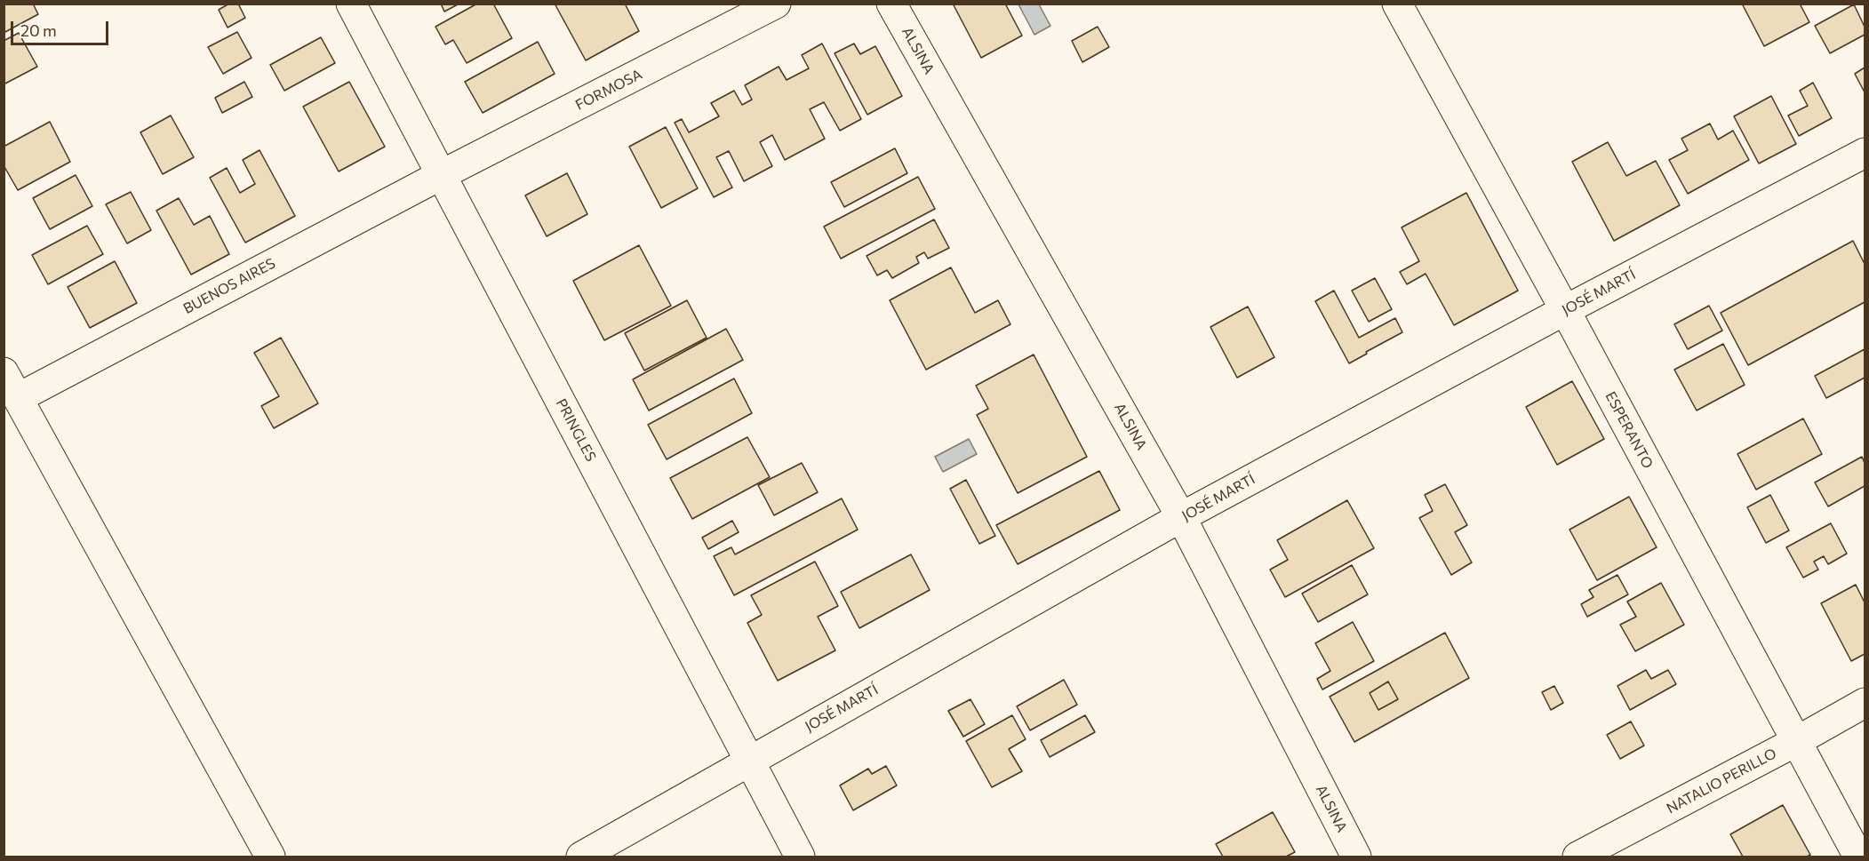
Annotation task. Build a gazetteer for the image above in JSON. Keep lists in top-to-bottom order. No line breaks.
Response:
{"streets":{"street":["ALSINA","FORMOSA","BUENOS AIRES","JOSÉ MARTÍ","PRINGLES","ESPERANTO","NATALIO PERILLO"]},"crossings":[["ALSINA","JOSÉ MARTÍ"],["FORMOSA","BUENOS AIRES"],["FORMOSA","PRINGLES"],["BUENOS AIRES","PRINGLES"],["JOSÉ MARTÍ","PRINGLES"],["JOSÉ MARTÍ","ESPERANTO"],["ESPERANTO","NATALIO PERILLO"]],"scale_bar":"20 m"}
